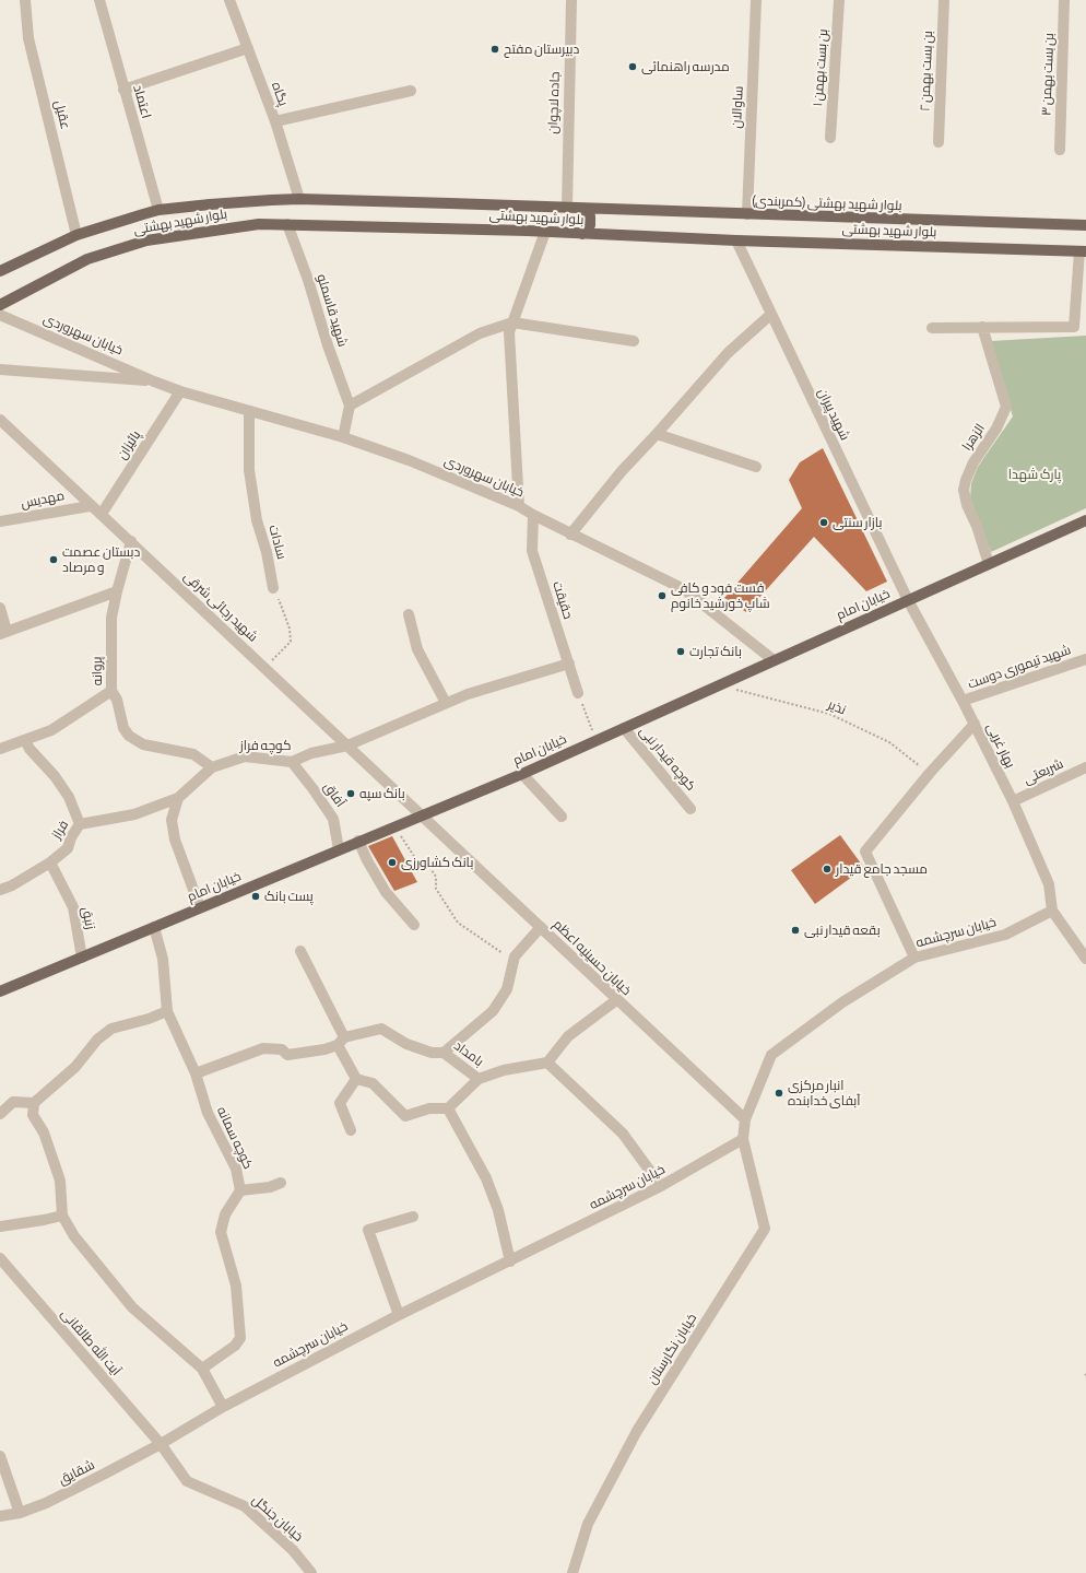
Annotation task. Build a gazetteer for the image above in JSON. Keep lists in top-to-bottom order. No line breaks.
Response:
{"streets":{"main road":["بلوار شهید بهشتی (کمربندی)","بلوار شهید بهشتی","خیابان امام"],"street":["بن بست بهمن ۱","بن بست بهمن ۲","بن بست بهمن ۳","پگاه","اعتماد","جاده لاچوان","ساوالان","عقیل","شهید قاسملو","خیابان سهروردی","شهید پیران","الزهرا","پائیزان","مهدیس","سادات","حقیقت","شهید رجائی شرقی","شهید تیموری دوست","پروانه","کوچه فراز","بهار غربی","کوچه قیدار نبی","شریعتی","آفاق","فراز","زنبق","خیابان سرچشمه","خیابان حسینیه اعظم","بامداد","کوچه سمانه","آیت الله طالقانی","خیابان نگارستان","شقایق","خیابان جنگل"],"path":["نذیر"]},"crossings":[["پگاه","بلوار شهید بهشتی"],["اعتماد","بلوار شهید بهشتی"],["جاده لاچوان","بلوار شهید بهشتی (کمربندی)"],["جاده لاچوان","بلوار شهید بهشتی"],["ساوالان","بلوار شهید بهشتی (کمربندی)"],["عقیل","بلوار شهید بهشتی"],["بلوار شهید بهشتی (کمربندی)","بلوار شهید بهشتی"],["بلوار شهید بهشتی","شهید قاسملو"],["بلوار شهید بهشتی","شهید پیران"],["خیابان سهروردی","پائیزان"],["خیابان سهروردی","سادات"],["خیابان سهروردی","حقیقت"],["خیابان سهروردی","خیابان امام"],["شهید پیران","خیابان امام"],["شهید پیران","بهار غربی"],["الزهرا","خیابان امام"],["پائیزان","شهید رجائی شرقی"],["مهدیس","شهید رجائی شرقی"],["حقیقت","کوچه فراز"],["خیابان امام","شهید رجائی شرقی"],["خیابان امام","نذیر"],["خیابان امام","بهار غربی"],["خیابان امام","کوچه قیدار نبی"],["خیابان امام","آفاق"],["خیابان امام","زنبق"],["خیابان امام","خیابان حسینیه اعظم"],["خیابان امام","کوچه سمانه"],["شهید رجائی شرقی","پروانه"],["شهید رجائی شرقی","کوچه فراز"],["شهید رجائی شرقی","خیابان حسینیه اعظم"],["شهید تیموری دوست","بهار غربی"],["پروانه","کوچه فراز"],["کوچه فراز","آفاق"],["کوچه فراز","فراز"],["بهار غربی","شریعتی"],["بهار غربی","خیابان سرچشمه"],["فراز","زنبق"],["خیابان سرچشمه","خیابان حسینیه اعظم"],["خیابان سرچشمه","آیت الله طالقانی"],["خیابان سرچشمه","خیابان نگارستان"],["خیابان سرچشمه","شقایق"],["خیابان سرچشمه","خیابان جنگل"],["بامداد","کوچه سمانه"],["آیت الله طالقانی","شقایق"],["آیت الله طالقانی","خیابان جنگل"],["شقایق","خیابان جنگل"]],"parks":["پارک شهدا"],"places":["دبیرستان مفتح","مدرسه راهنمائی","بازار سنتی","دبستان عصمت و مرصاد","فست فود و کافی شاپ خورشید خانوم","بانک تجارت","بانک سپه","بانک کشاورزی","مسجد جامع قیدار","پست بانک","بقعه قیدار نبی","انبار مرکزی آبفای خدابنده"]}
